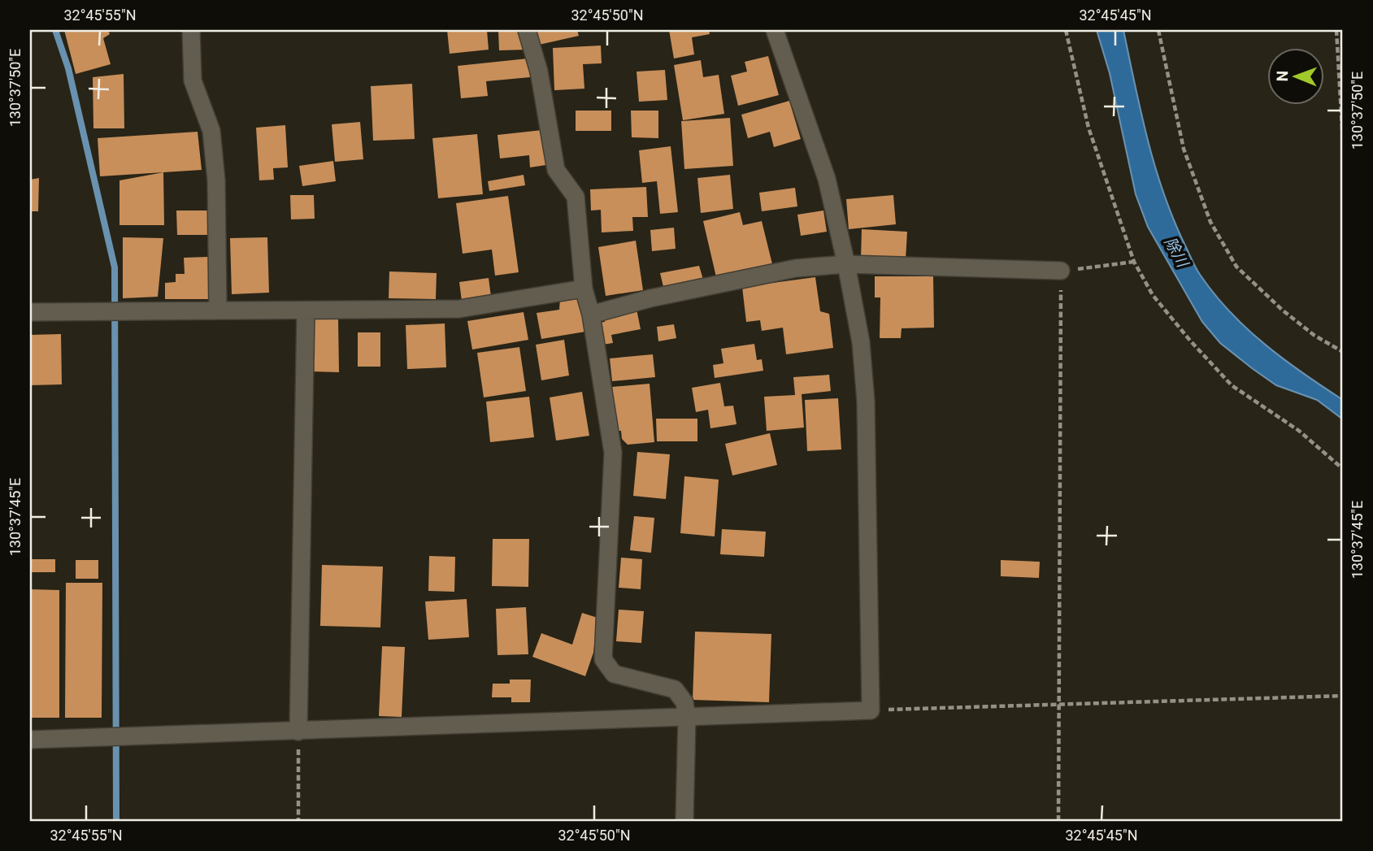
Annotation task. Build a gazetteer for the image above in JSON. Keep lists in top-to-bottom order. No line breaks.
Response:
{"water":["除川"],"north":"left","coordinates":["32°45'55\"N","32°45'50\"N","32°45'45\"N","130°37'50\"E","130°37'45\"E"]}
